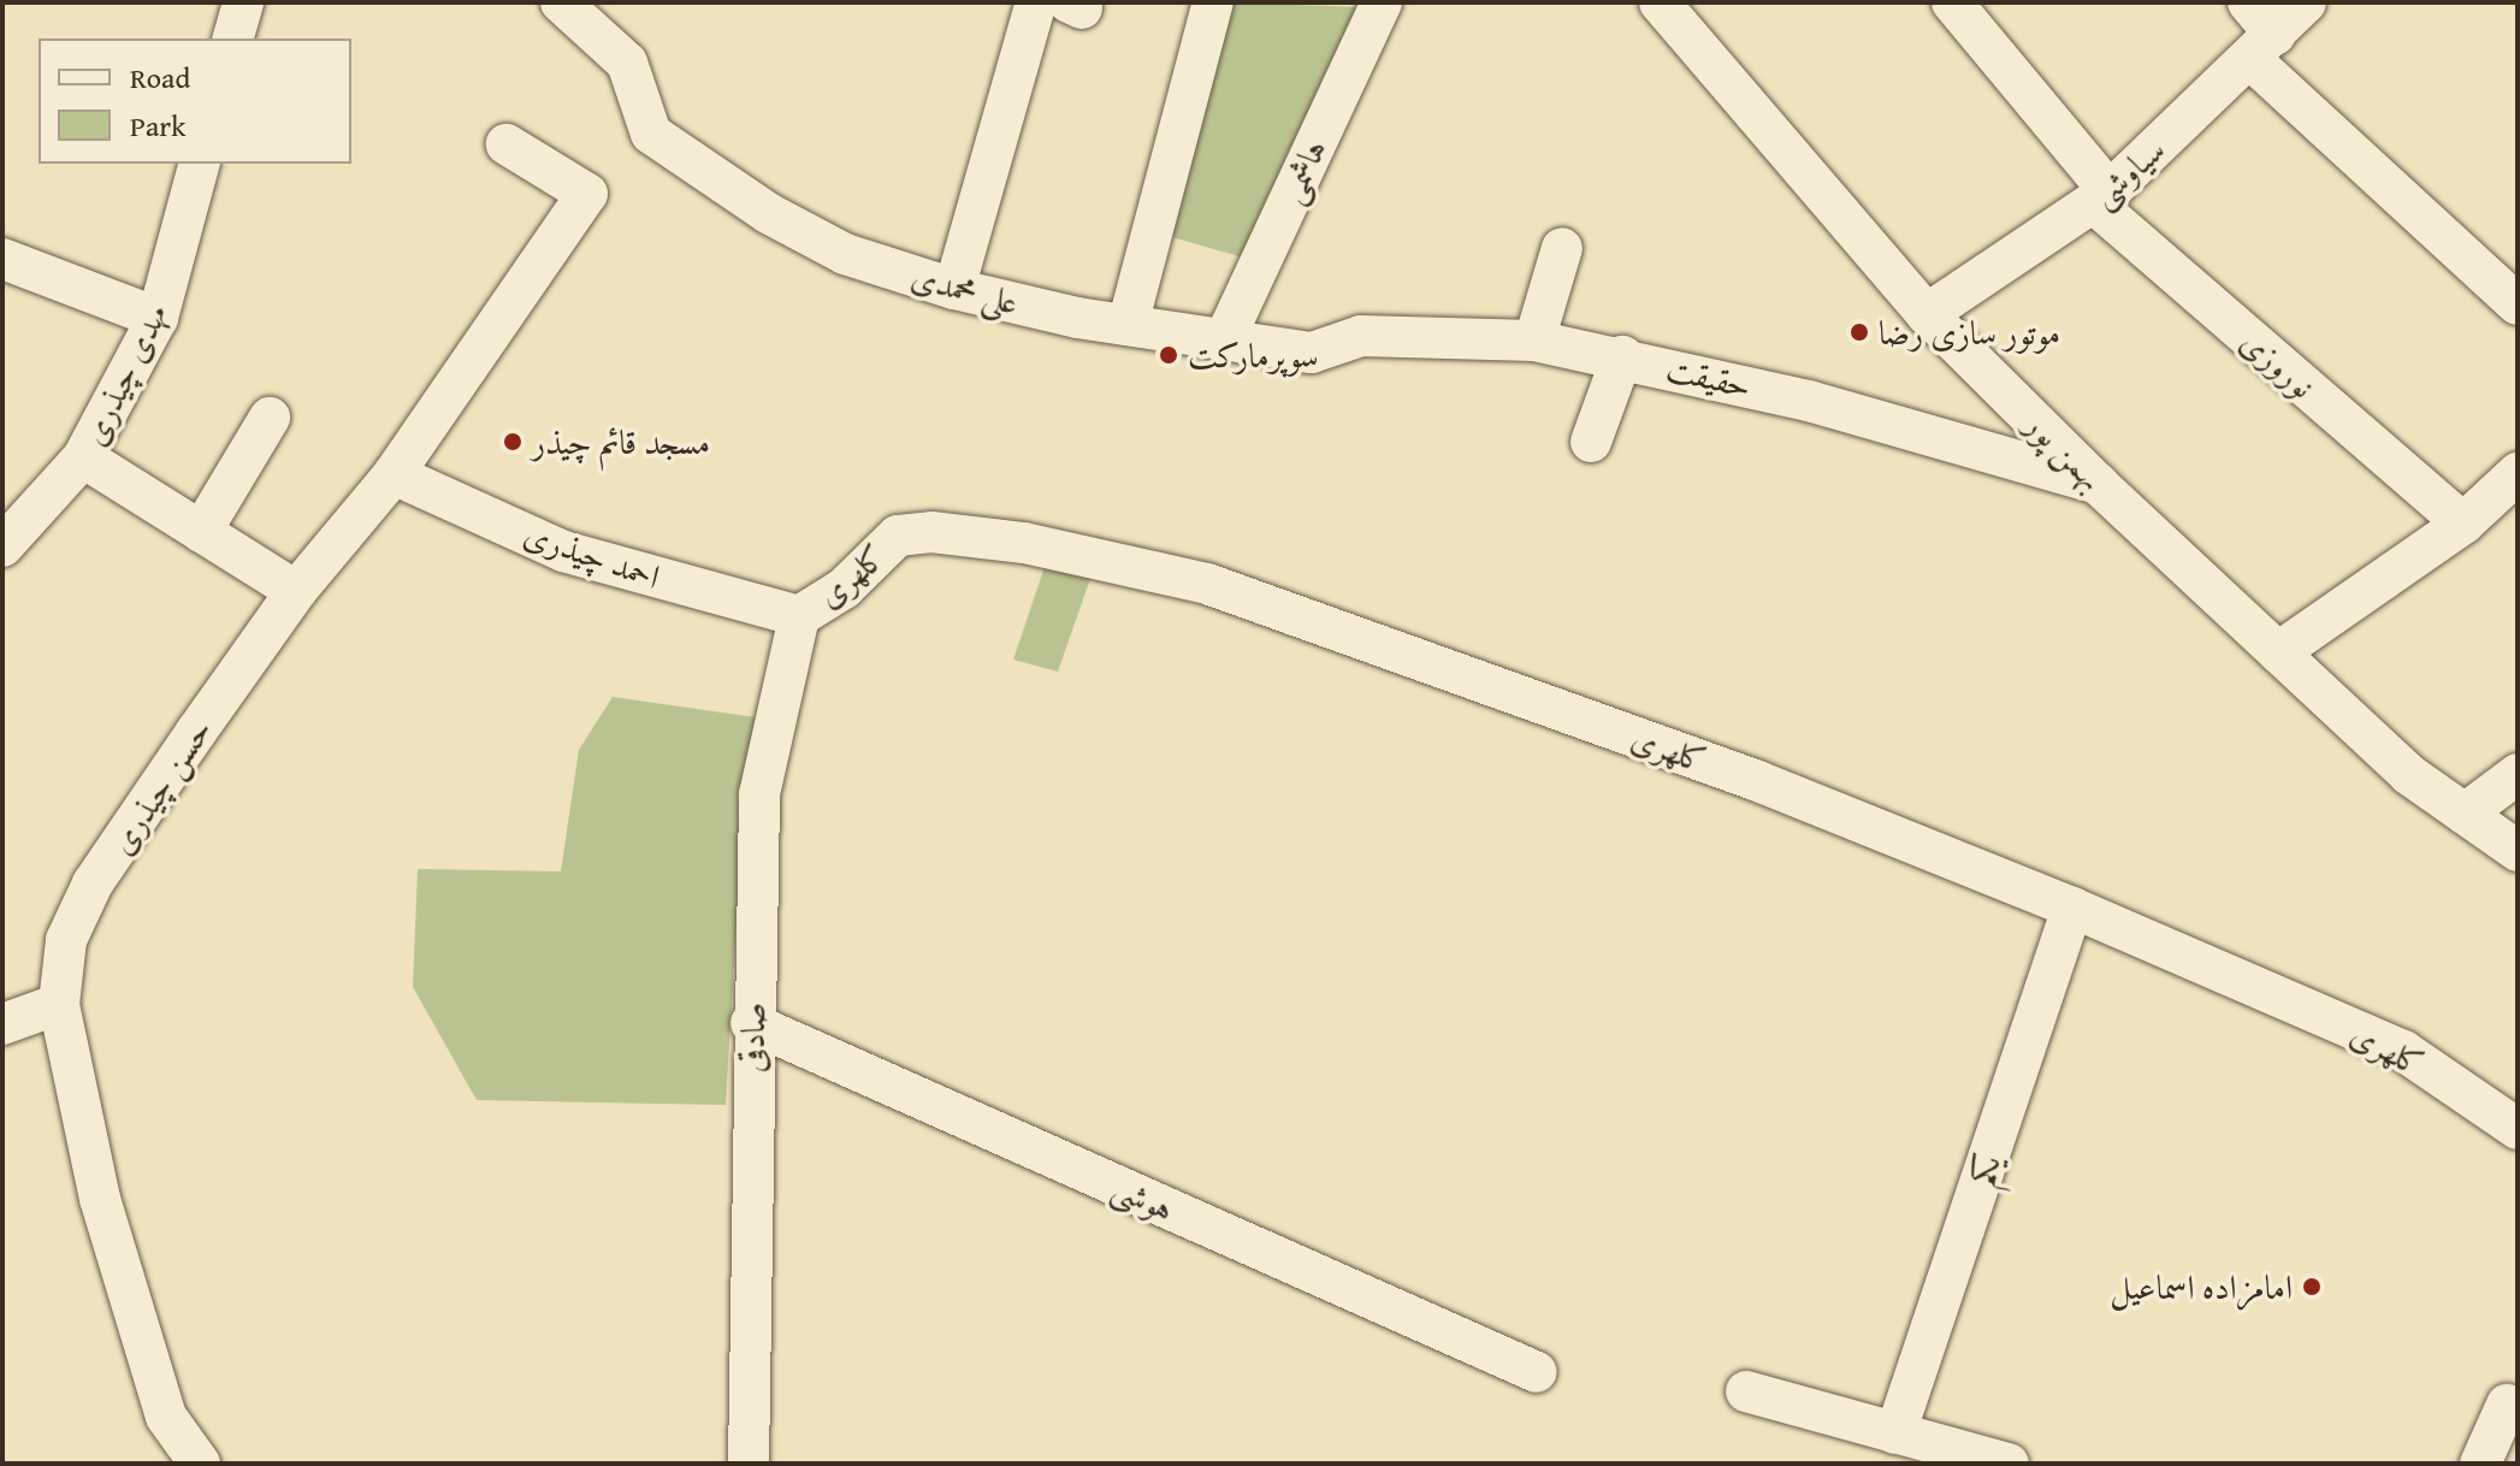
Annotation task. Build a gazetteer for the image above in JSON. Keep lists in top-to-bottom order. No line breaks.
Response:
{"streets":{"street":["هاشمی","سیاوشی","علی محمدی","نوروزی","مهدی چیذری","حقیقت","بهمن پور","احمد چیذری","کلهری","حسن چیذری","صادقی","یکم","هوشی"]},"crossings":[["هاشمی","علی محمدی"],["سیاوشی","نوروزی"],["سیاوشی","بهمن پور"],["علی محمدی","حقیقت"],["مهدی چیذری","حسن چیذری"],["حقیقت","بهمن پور"],["احمد چیذری","کلهری"],["احمد چیذری","حسن چیذری"],["احمد چیذری","صادقی"],["کلهری","صادقی"],["کلهری","یکم"],["صادقی","هوشی"]],"places":["موتور سازی رضا","سوپرمارکت","مسجد قائم چیذر","امامزاده اسماعیل"],"legend":["Road","Park"]}
